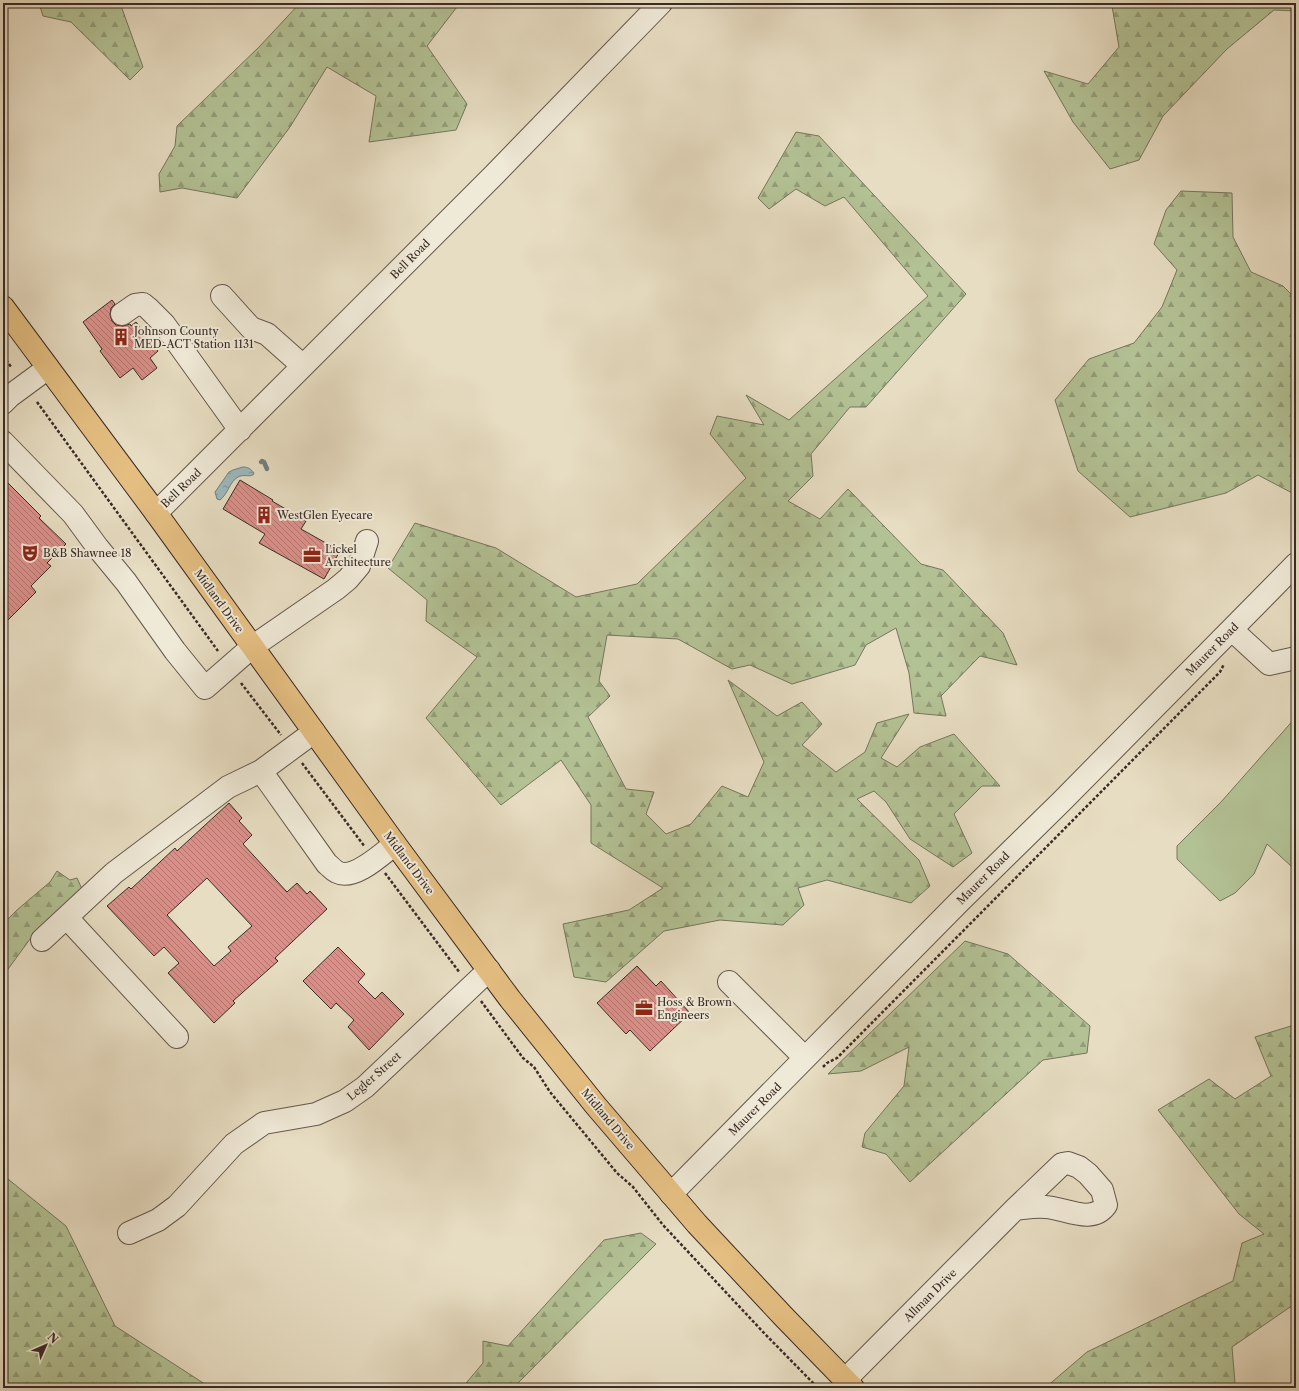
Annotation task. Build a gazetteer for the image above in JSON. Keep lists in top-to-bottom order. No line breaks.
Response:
{"streets":{"main road":["Midland Drive"],"street":["Bell Road","Maurer Road","Legler Street","Allman Drive"]},"crossings":[["Bell Road","Midland Drive"],["Midland Drive","Maurer Road"],["Midland Drive","Legler Street"],["Midland Drive","Allman Drive"]],"places":{"building":["Johnson County MED-ACT Station 1131","WestGlen Eyecare"],"theatre":["B&B Shawnee 18"],"office":["Lickel Architecture","Hoss & Brown Engineers"]},"north":"top right"}
